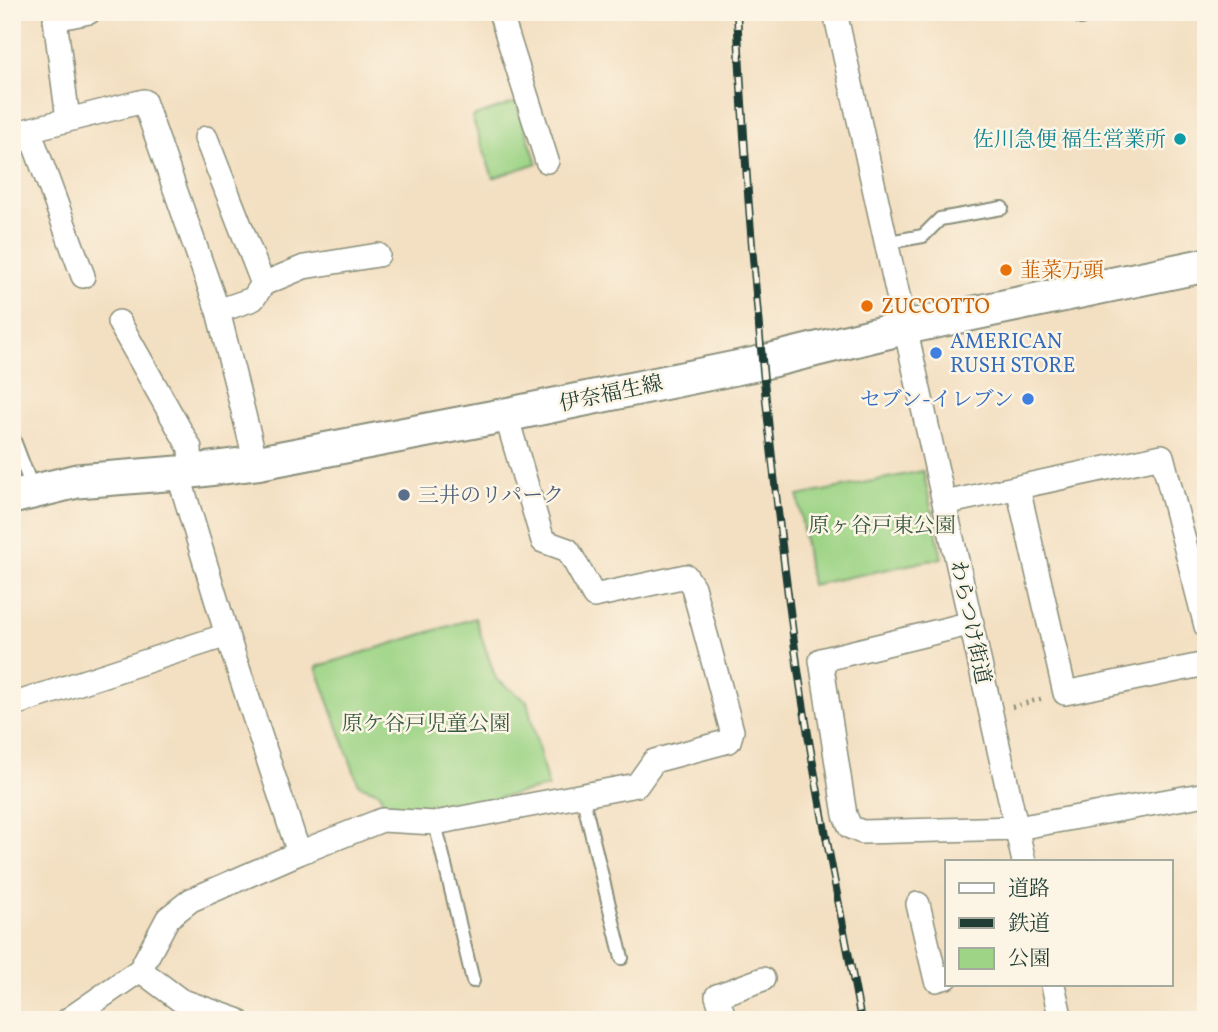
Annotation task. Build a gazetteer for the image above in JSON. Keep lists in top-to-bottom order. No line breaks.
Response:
{"streets":{"main road":["伊奈福生線"],"street":["わらつけ街道"]},"crossings":[["伊奈福生線","わらつけ街道"]],"parks":["原ヶ谷戸東公園","原ケ谷戸児童公園"],"places":["佐川急便 福生営業所","韮菜万頭","ZUCCOTTO","AMERICAN RUSH STORE","セブン-イレブン","三井のリパーク"],"legend":["道路","鉄道","公園"]}
